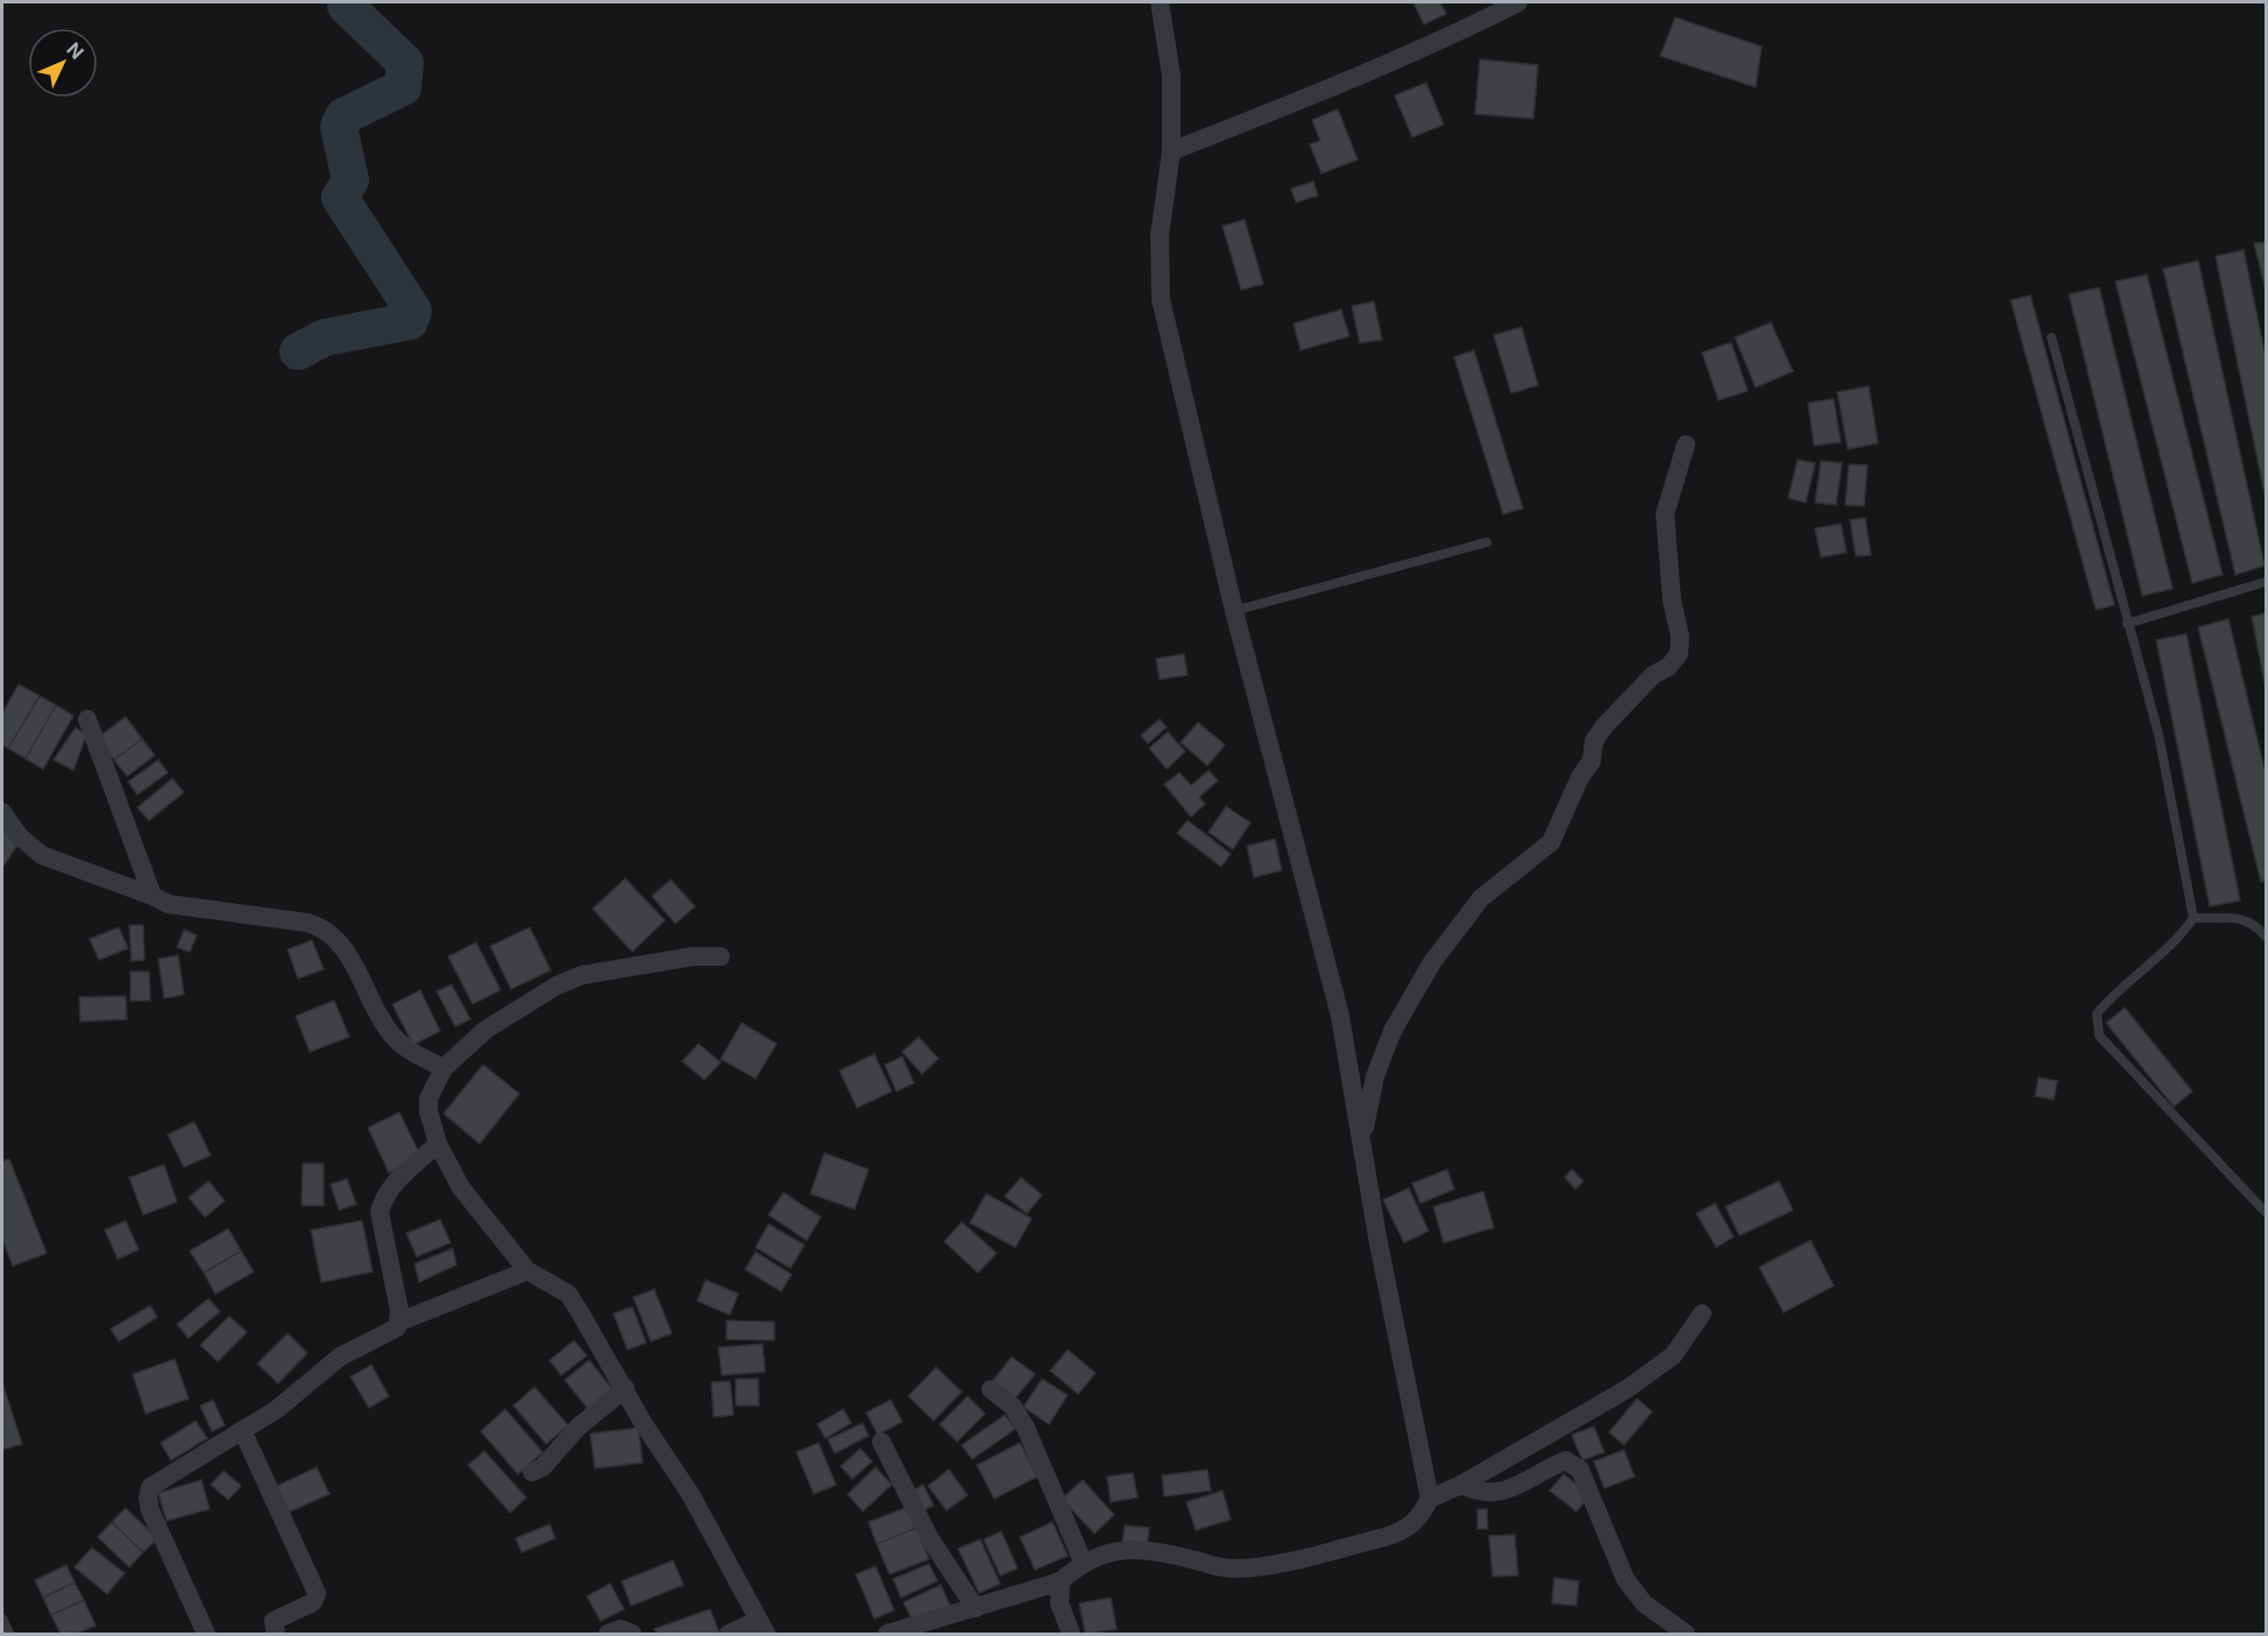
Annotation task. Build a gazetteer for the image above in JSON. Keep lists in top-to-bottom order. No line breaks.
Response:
{"north":"top right"}
